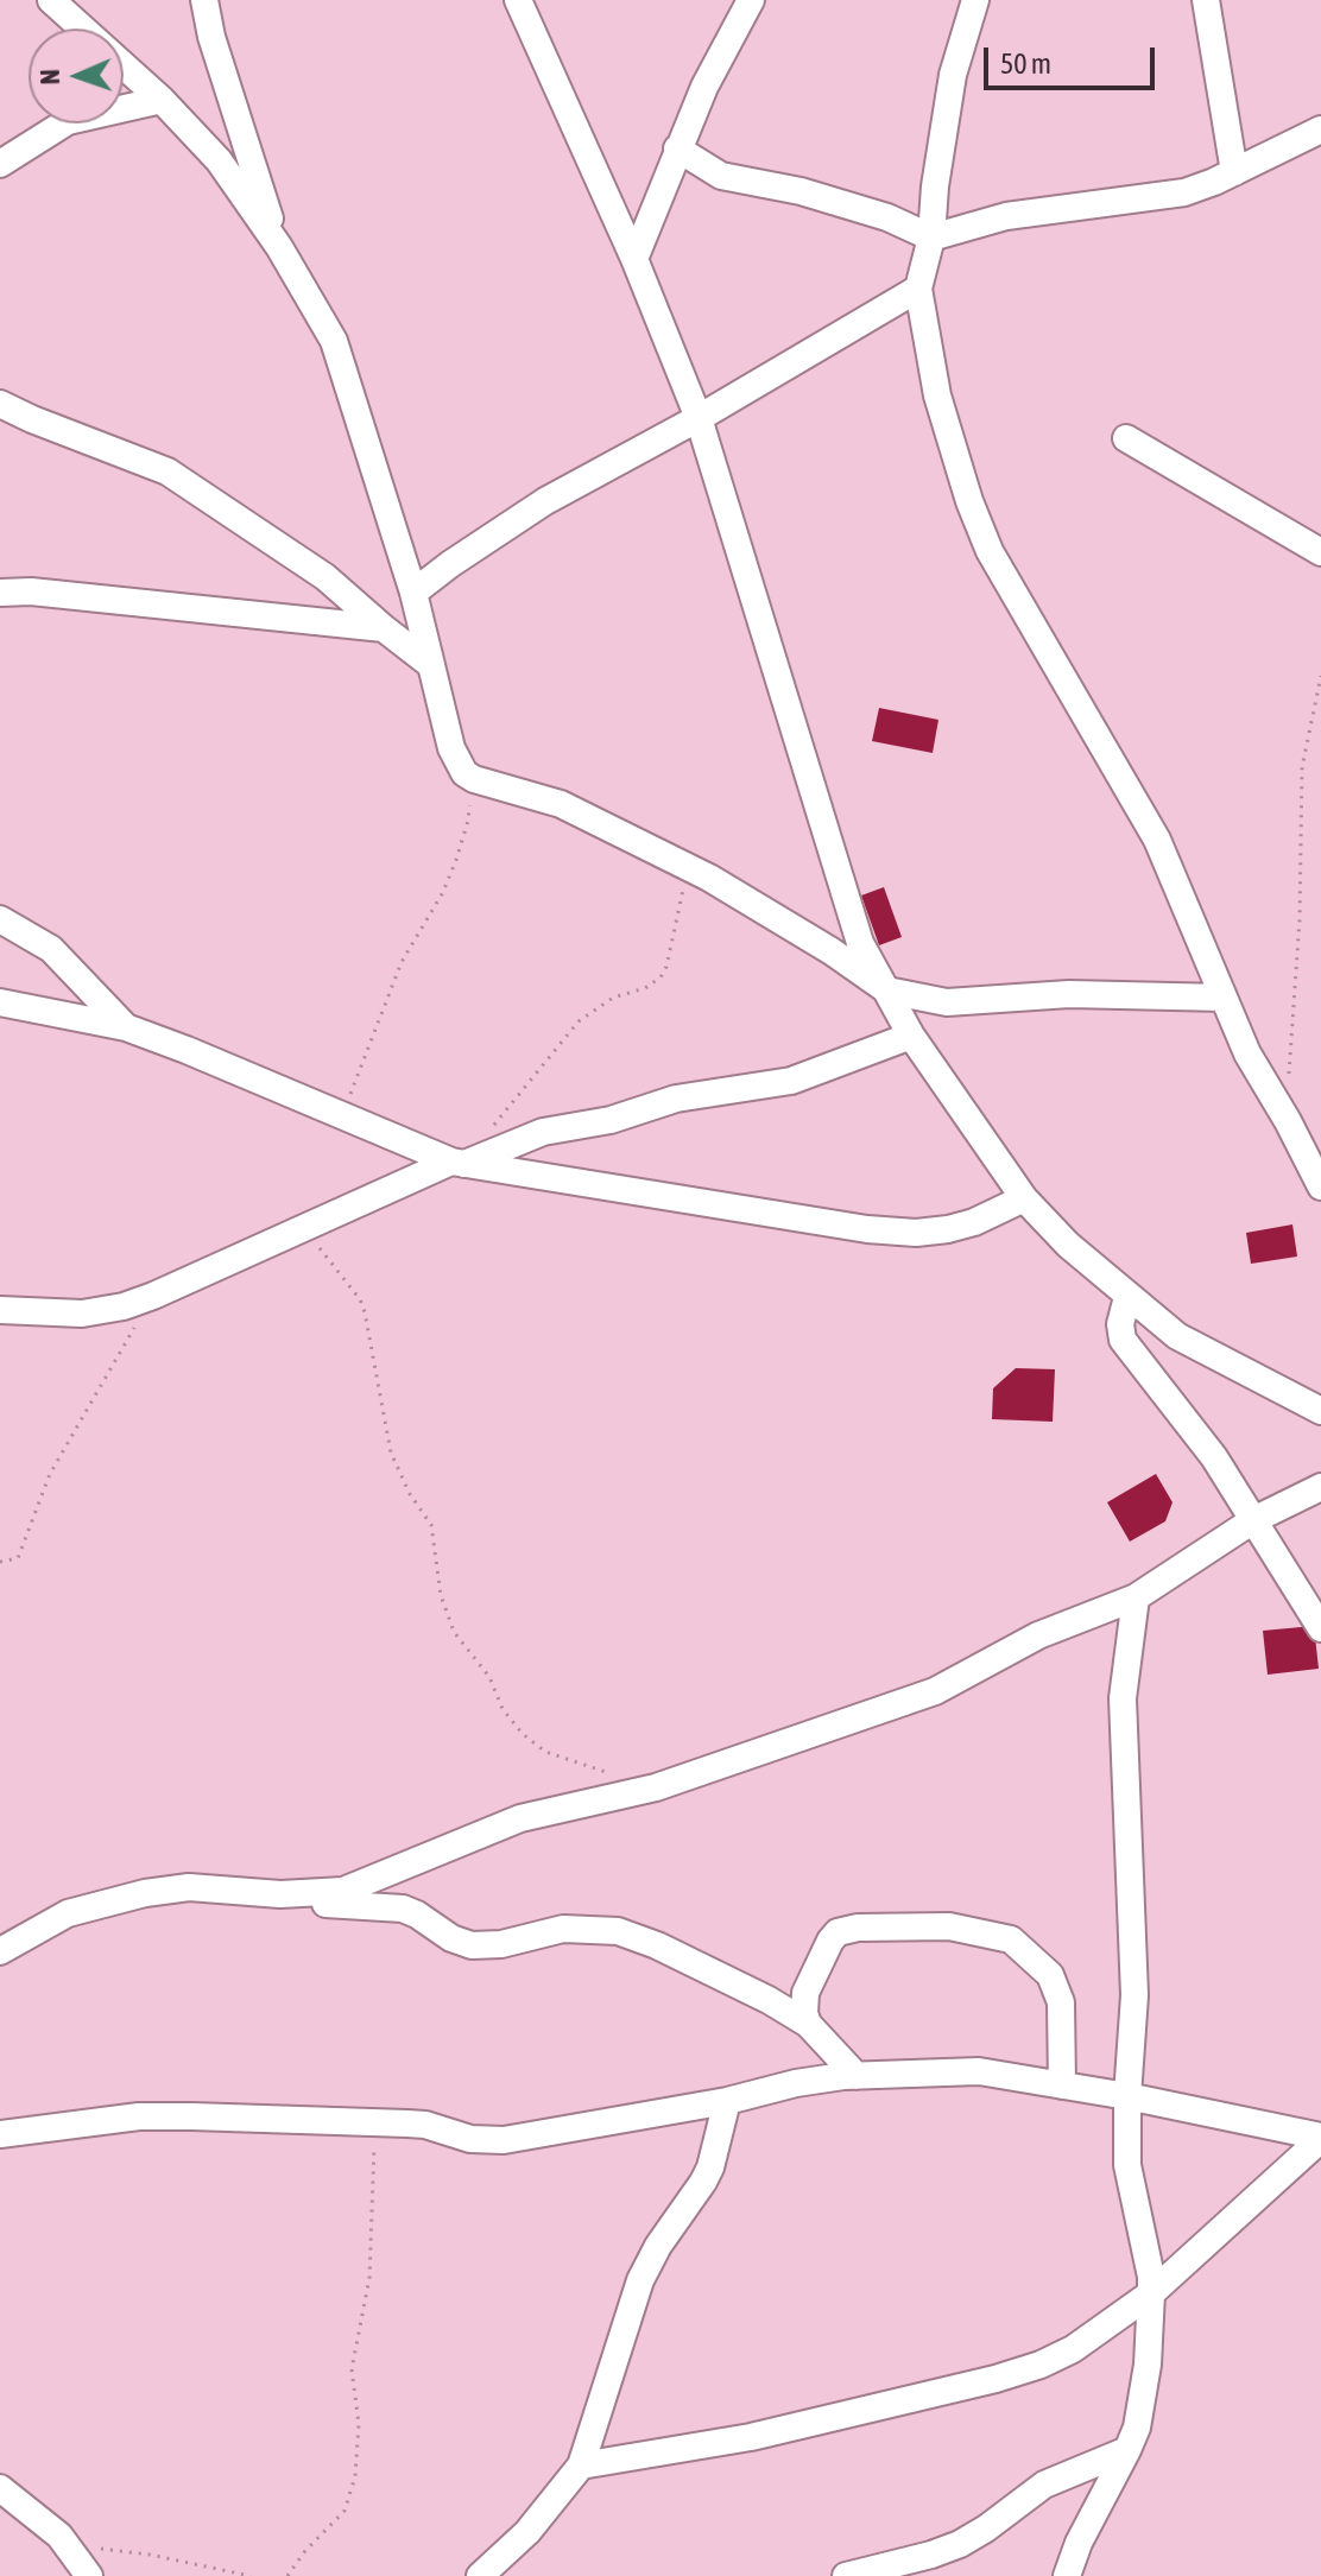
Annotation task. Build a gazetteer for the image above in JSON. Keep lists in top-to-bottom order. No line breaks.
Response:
{"scale_bar":"50 m","north":"left"}
